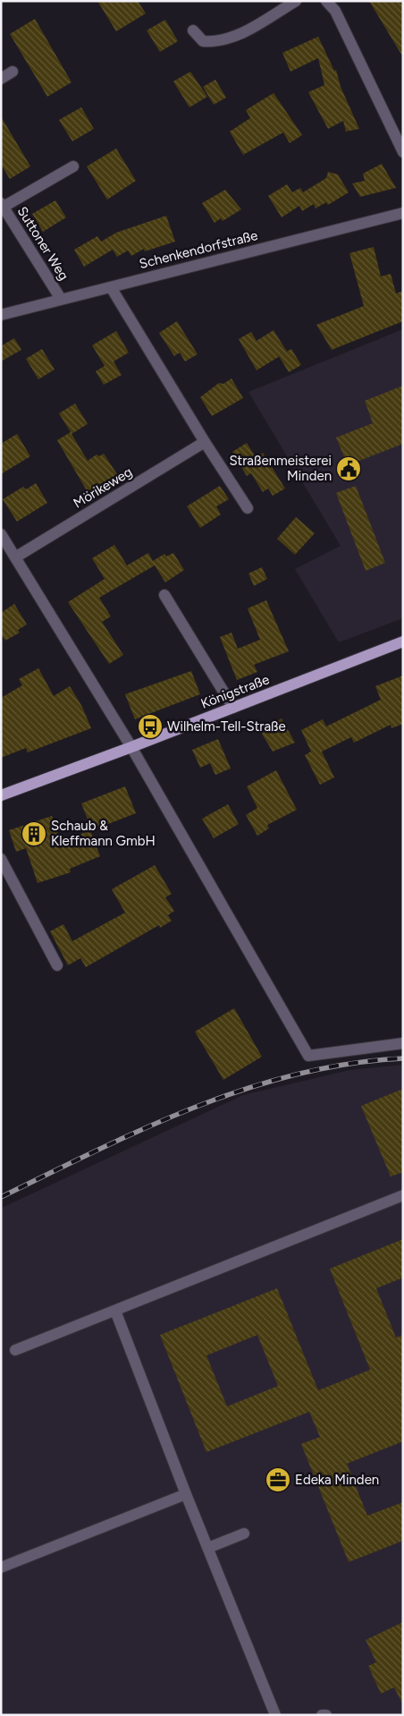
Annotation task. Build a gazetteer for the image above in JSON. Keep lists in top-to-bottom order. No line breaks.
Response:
{"streets":{"main road":["Königstraße"],"street":["Suttoner Weg","Schenkendorfstraße","Mörikeweg"]},"crossings":[["Suttoner Weg","Schenkendorfstraße"]],"places":{"public building":["Straßenmeisterei Minden"],"bus stop":["Wilhelm-Tell-Straße"],"building":["Schaub & Kleffmann GmbH"],"office":["Edeka Minden"]}}
